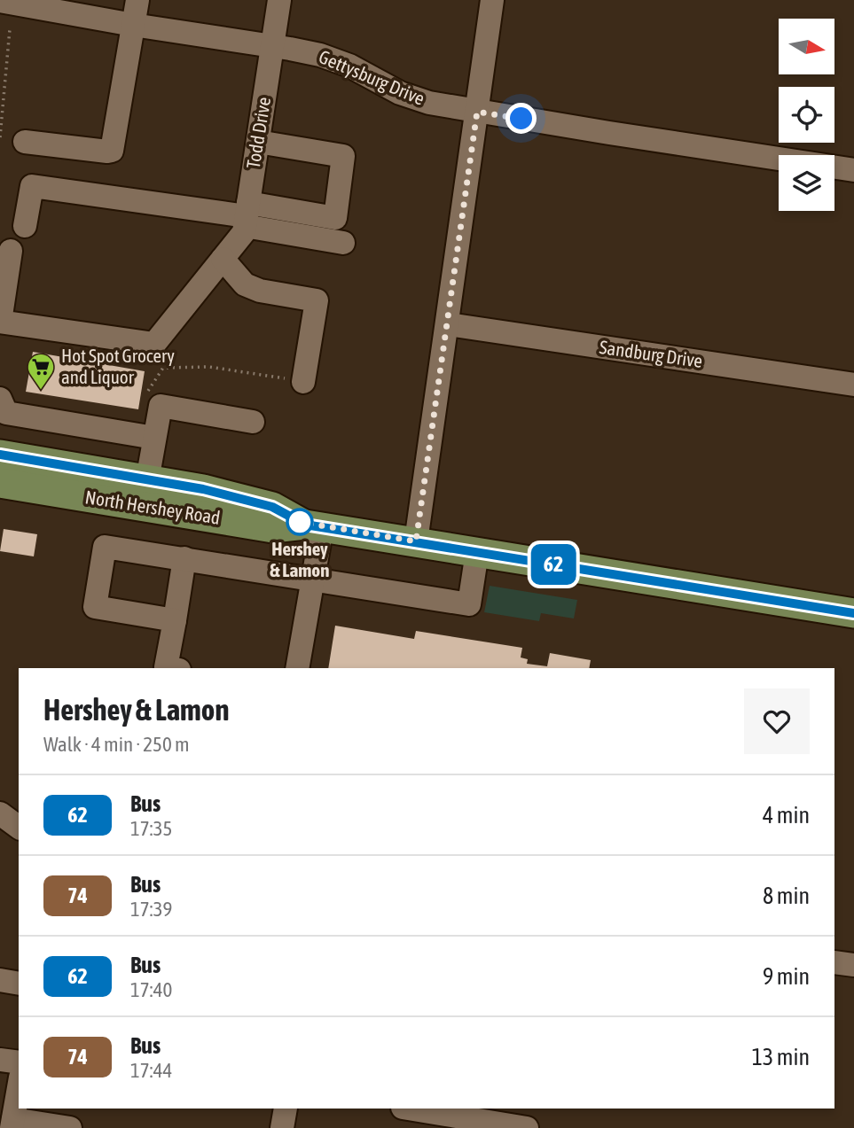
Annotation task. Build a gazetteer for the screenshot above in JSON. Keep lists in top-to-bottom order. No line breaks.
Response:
{"streets":{"main road":["North Hershey Road"],"street":["Gettysburg Drive","Todd Drive","Sandburg Drive"]},"crossings":[["Gettysburg Drive","Todd Drive"]],"places":{"supermarket":["Hot Spot Grocery and Liquor"],"other":["Hershey & Lamon"]},"lines":["bus line 62"],"north":"right","page":{"on_map":"62","heading":["Hershey & Lamon","Walk · 4 min · 250 m"],"list":[{"mark":"62","name":"Bus","note":"17:35","value":"4 min"},{"mark":"74","name":"Bus","note":"17:39","value":"8 min"},{"mark":"62","name":"Bus","note":"17:40","value":"9 min"},{"mark":"74","name":"Bus","note":"17:44","value":"13 min"}]}}
